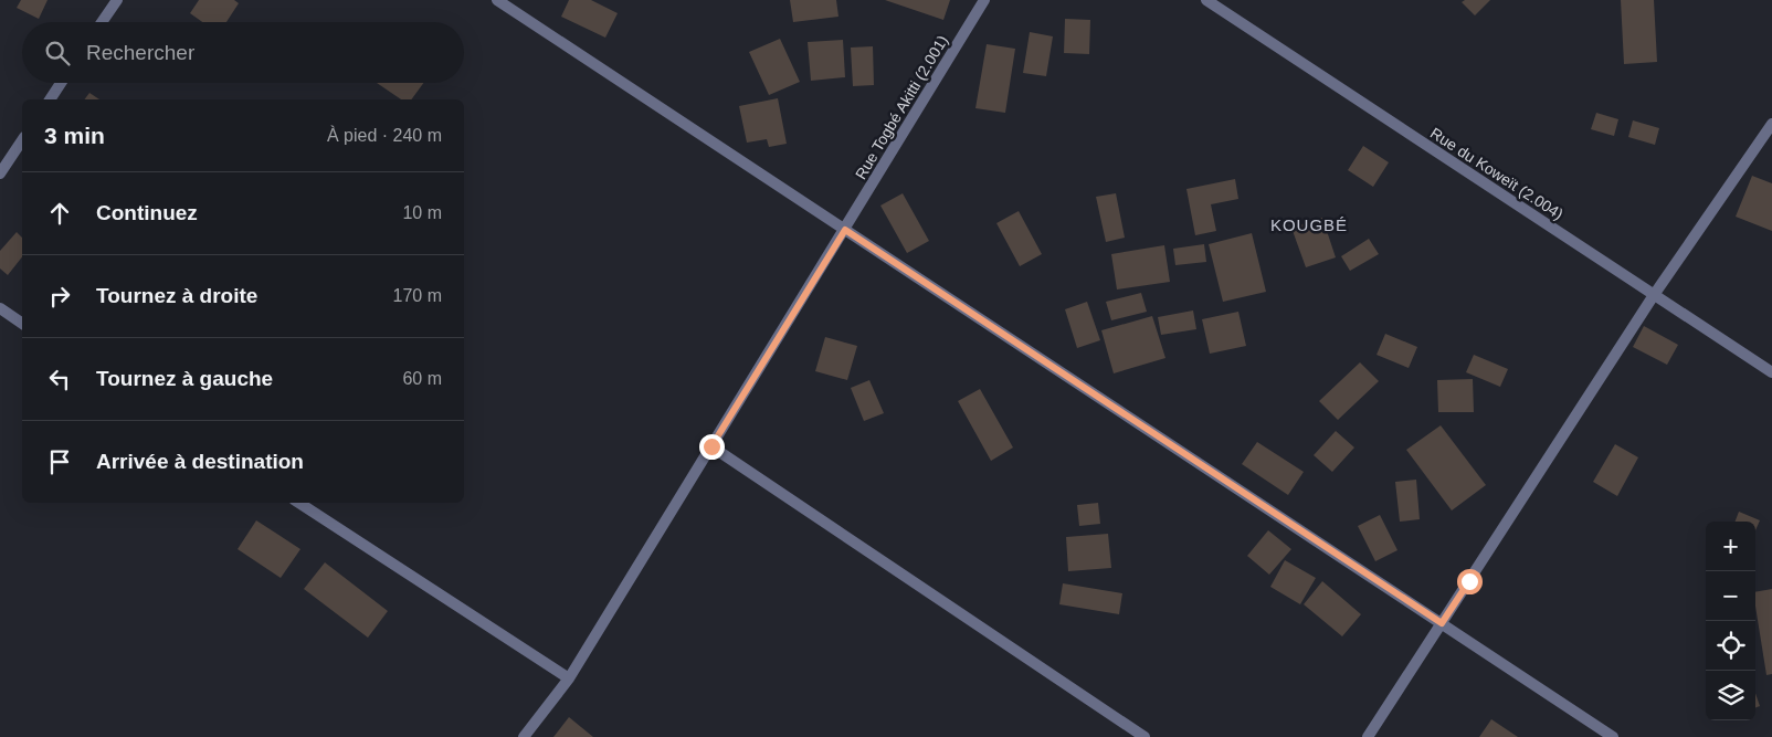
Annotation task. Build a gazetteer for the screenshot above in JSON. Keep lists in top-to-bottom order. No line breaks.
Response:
{"streets":{"street":["Rue Togbé Akitti (2.001)","Rue du Koweït (2.004)"]},"districts":["KOUGBÉ"],"page":{"search":"Rechercher","heading":["3 min","À pied · 240 m"],"list":[["Continuez","10 m"],["Tournez à droite","170 m"],["Tournez à gauche","60 m"],"Arrivée à destination"],"map_buttons":["+","−"]}}
